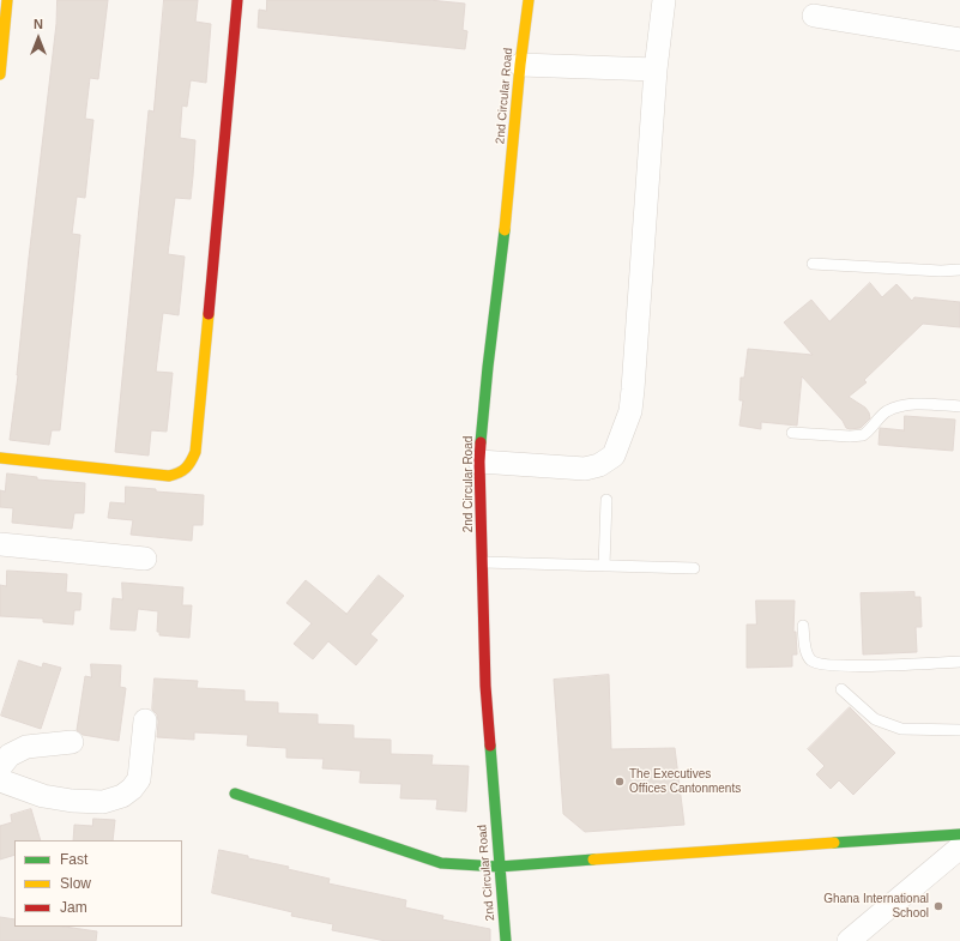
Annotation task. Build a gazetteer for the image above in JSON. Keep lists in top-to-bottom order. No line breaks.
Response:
{"streets":{"street":["2nd Circular Road"]},"places":["The Executives Offices Cantonments","Ghana International School"],"legend":["Fast","Slow","Jam"],"north":"top"}
